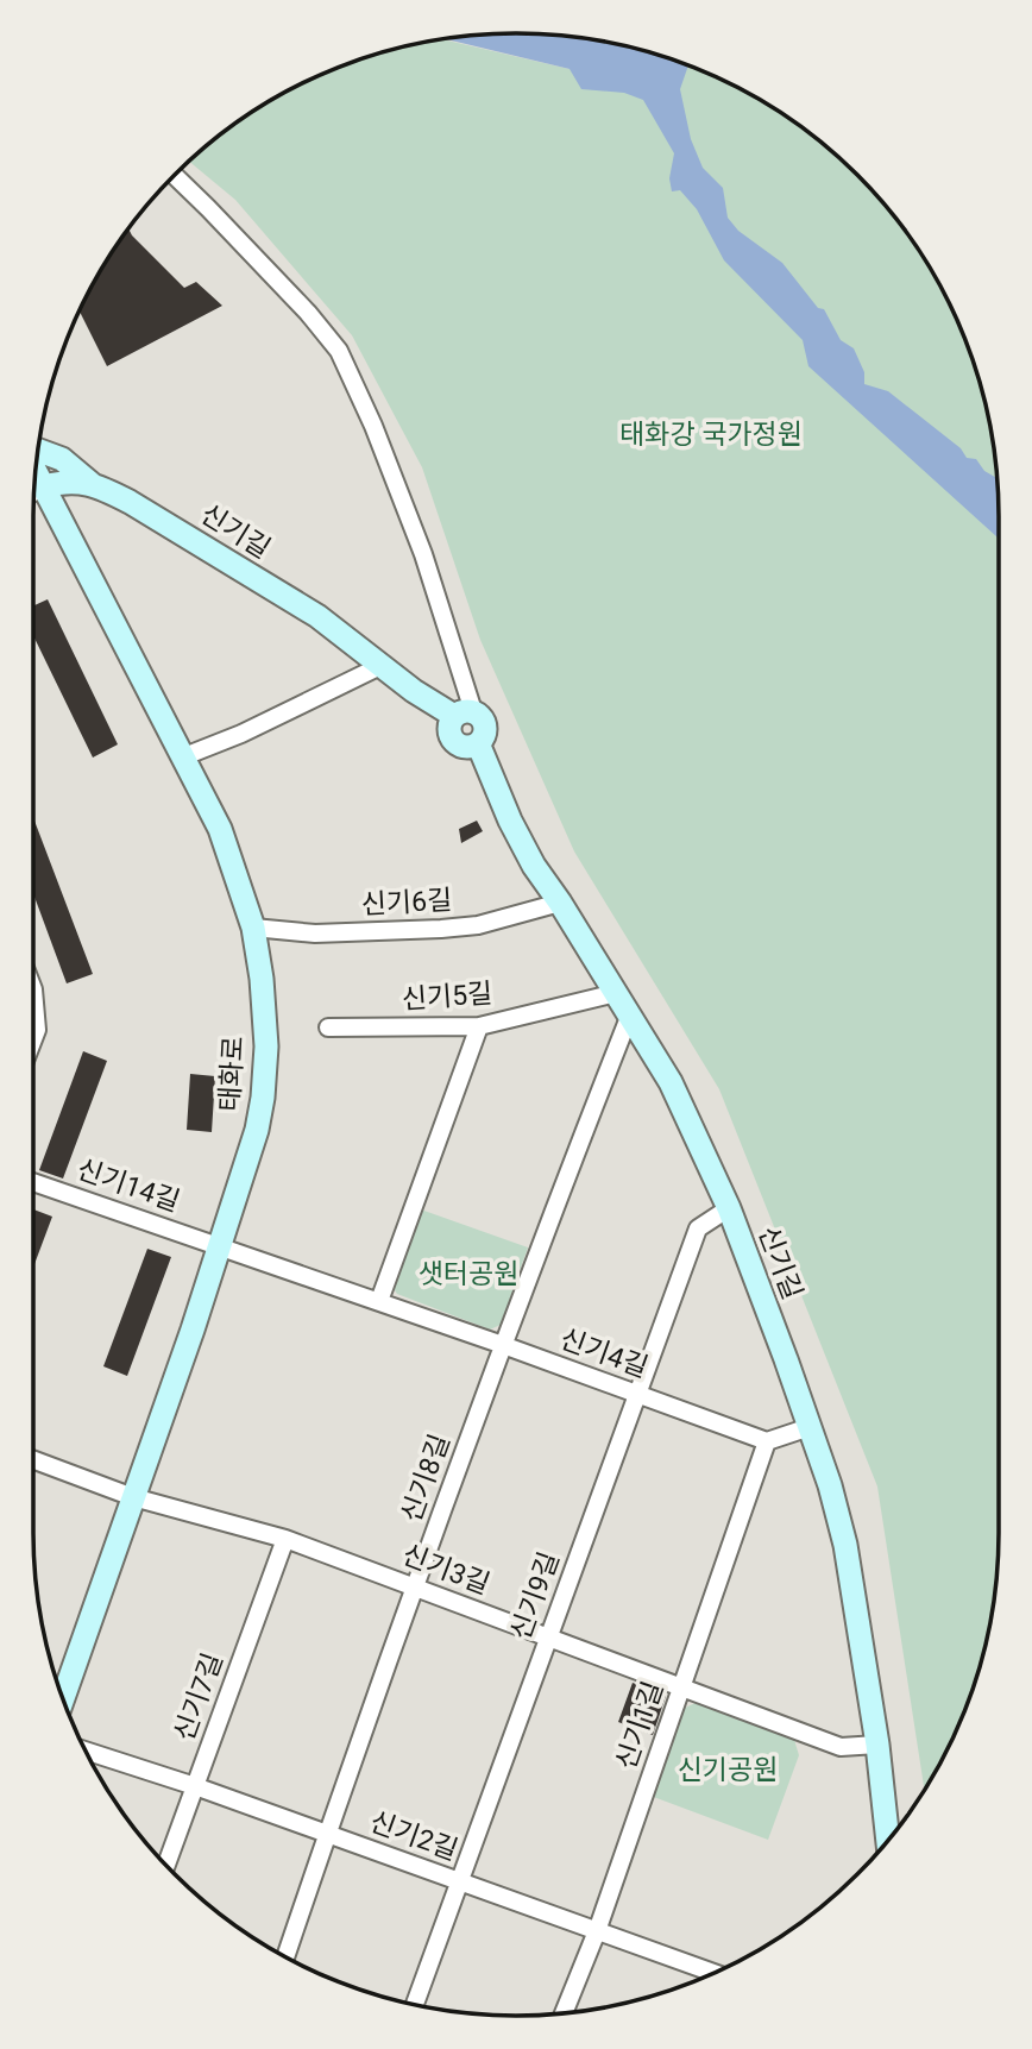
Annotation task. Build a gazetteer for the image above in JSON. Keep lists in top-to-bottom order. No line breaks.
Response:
{"streets":{"street":["신기길","신기6길","신기5길","태화로","신기14길","신기4길","신기8길","신기3길","신기9길","신기7길","신기1길","신기2길"]},"crossings":[["신기길","신기6길"],["신기길","신기5길"],["신기길","태화로"],["신기길","신기8길"],["신기길","신기3길"],["신기길","신기9길"],["신기6길","태화로"],["태화로","신기14길"],["태화로","신기4길"],["태화로","신기3길"],["신기14길","신기4길"],["신기4길","신기8길"],["신기4길","신기9길"],["신기4길","신기1길"],["신기8길","신기3길"],["신기8길","신기2길"],["신기3길","신기9길"],["신기3길","신기7길"],["신기3길","신기1길"],["신기9길","신기2길"],["신기7길","신기2길"],["신기1길","신기2길"]],"parks":["태화강 국가정원","샛터공원","신기공원"]}
